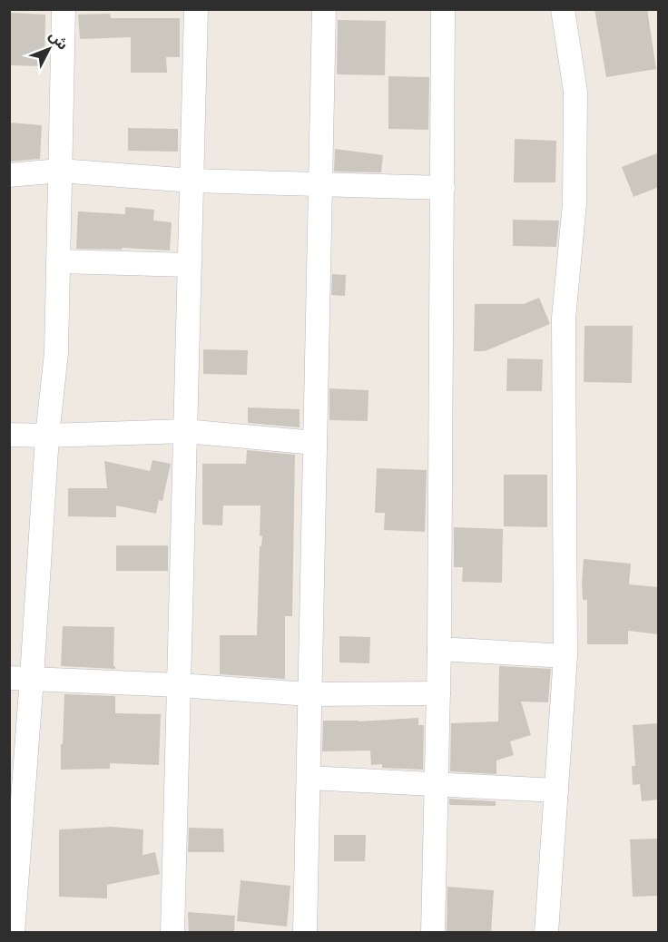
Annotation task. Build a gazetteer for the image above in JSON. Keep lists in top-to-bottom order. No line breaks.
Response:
{"north":"top right"}
